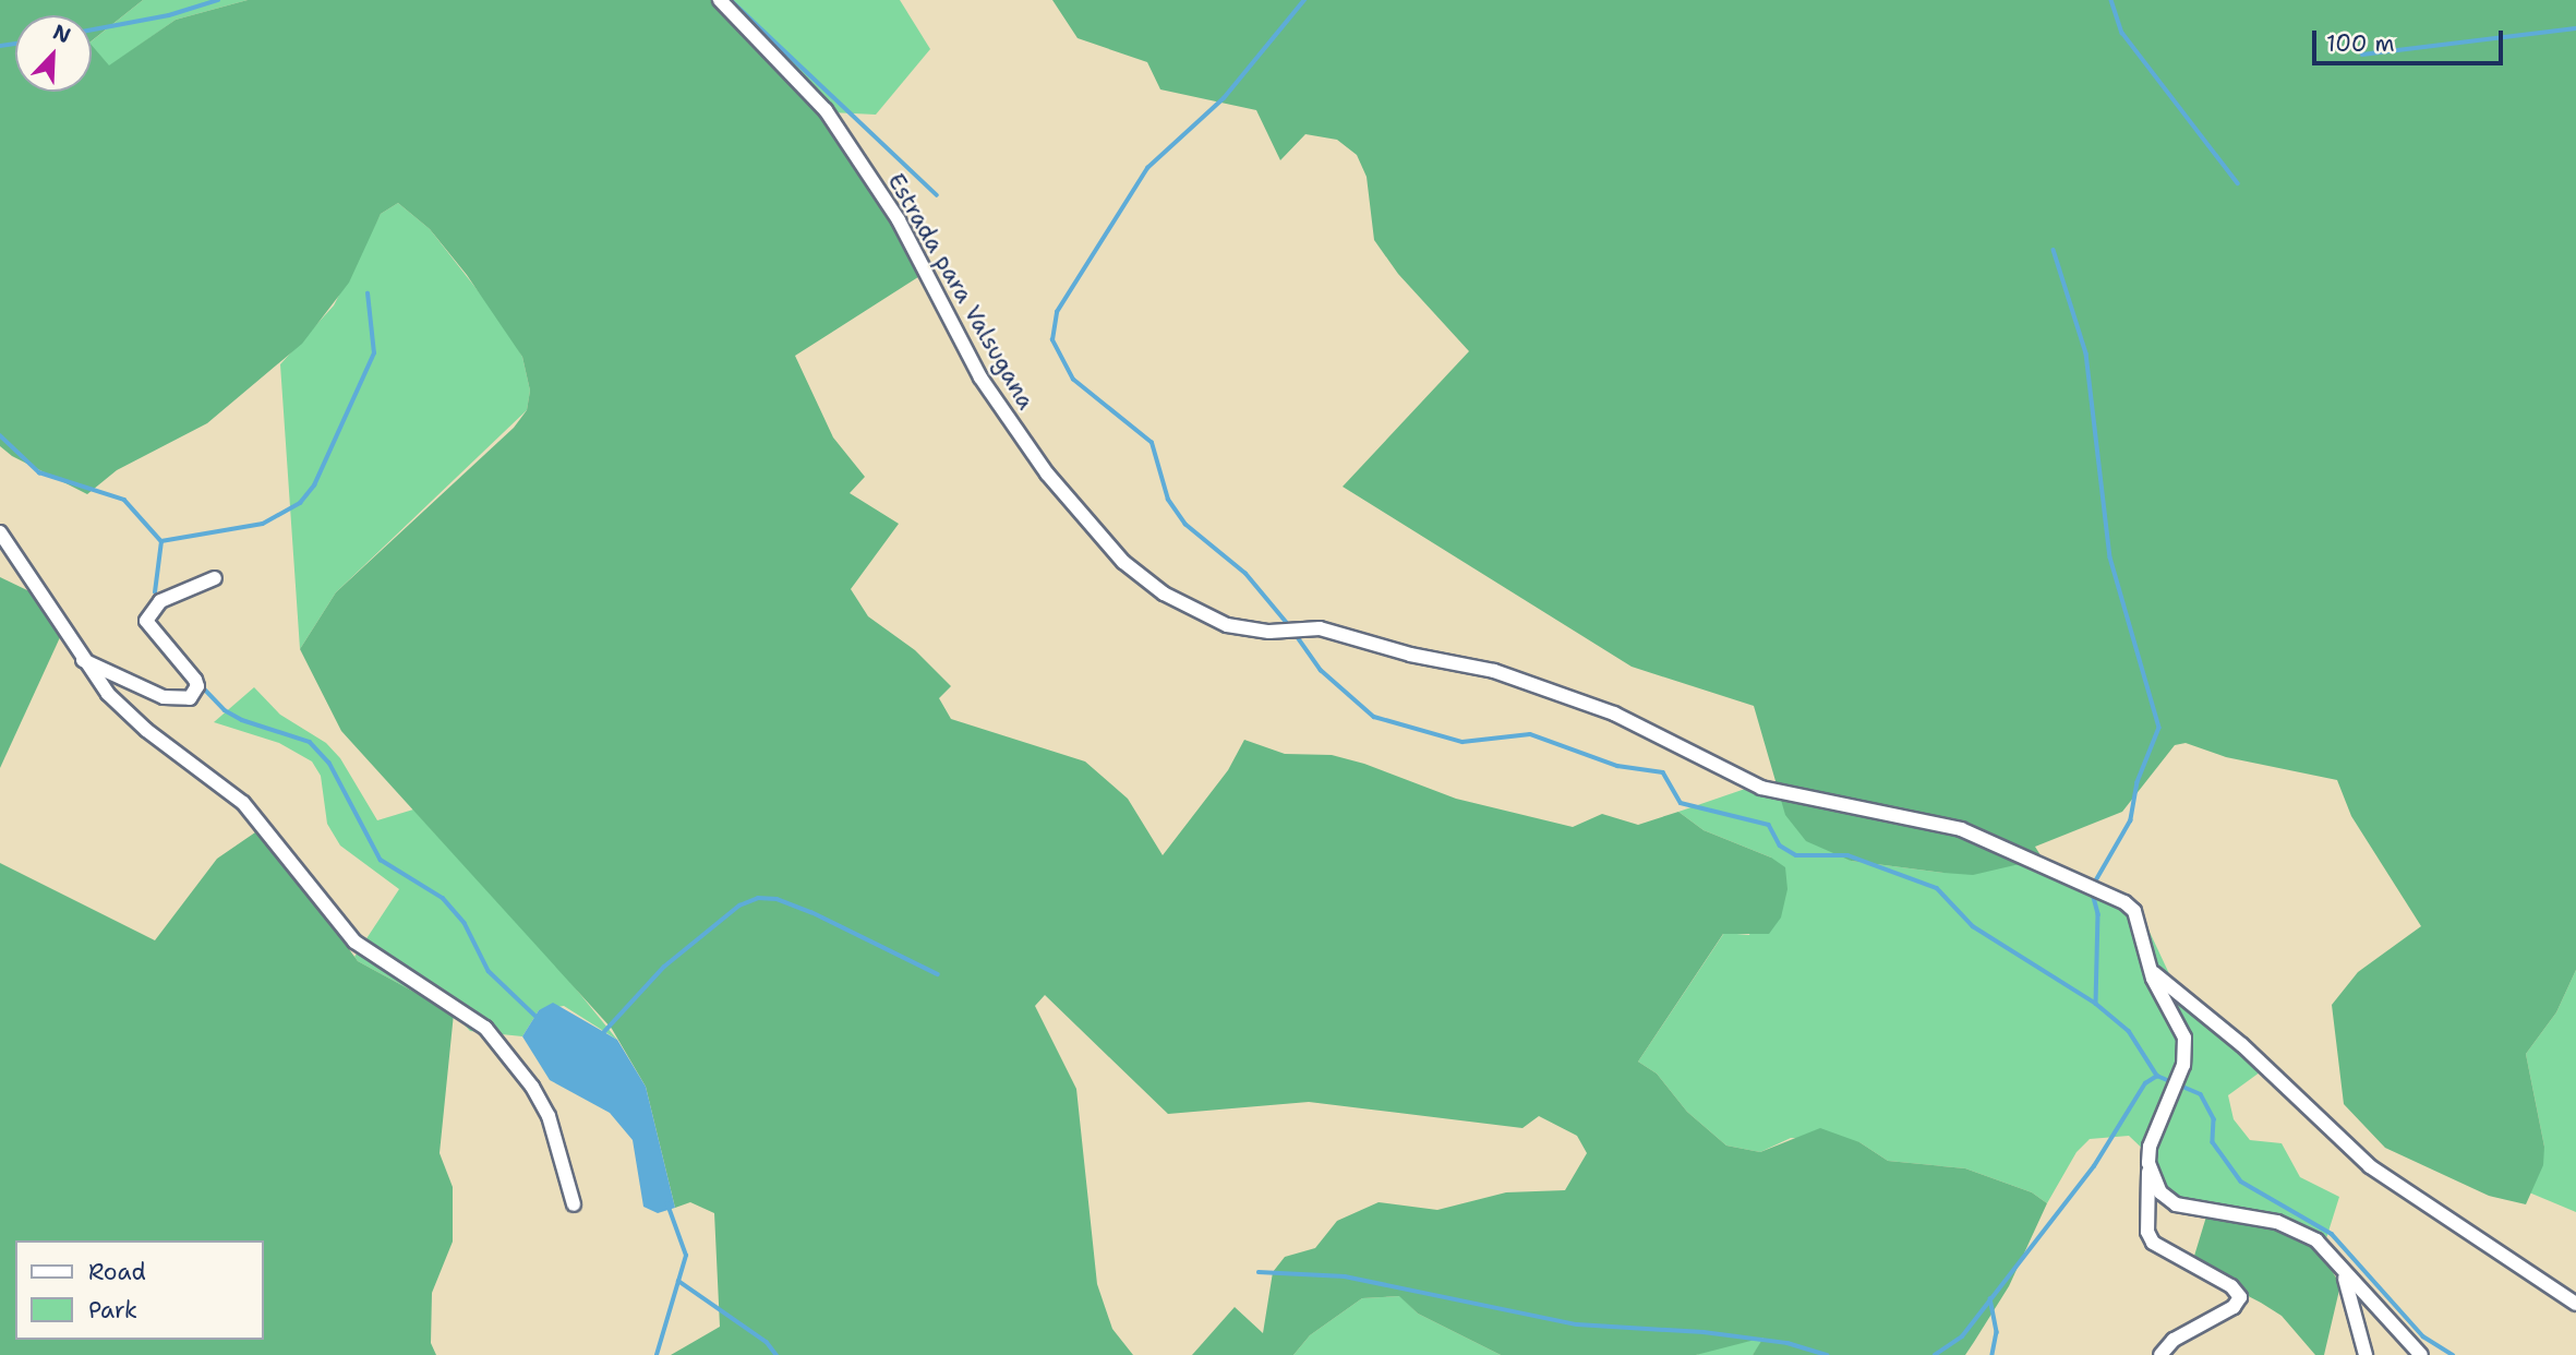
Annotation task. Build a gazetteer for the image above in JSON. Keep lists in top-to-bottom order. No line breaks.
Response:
{"streets":{"street":["Estrada para Valsugana"]},"legend":["Road","Park"],"scale_bar":"100 m","north":"top right"}
